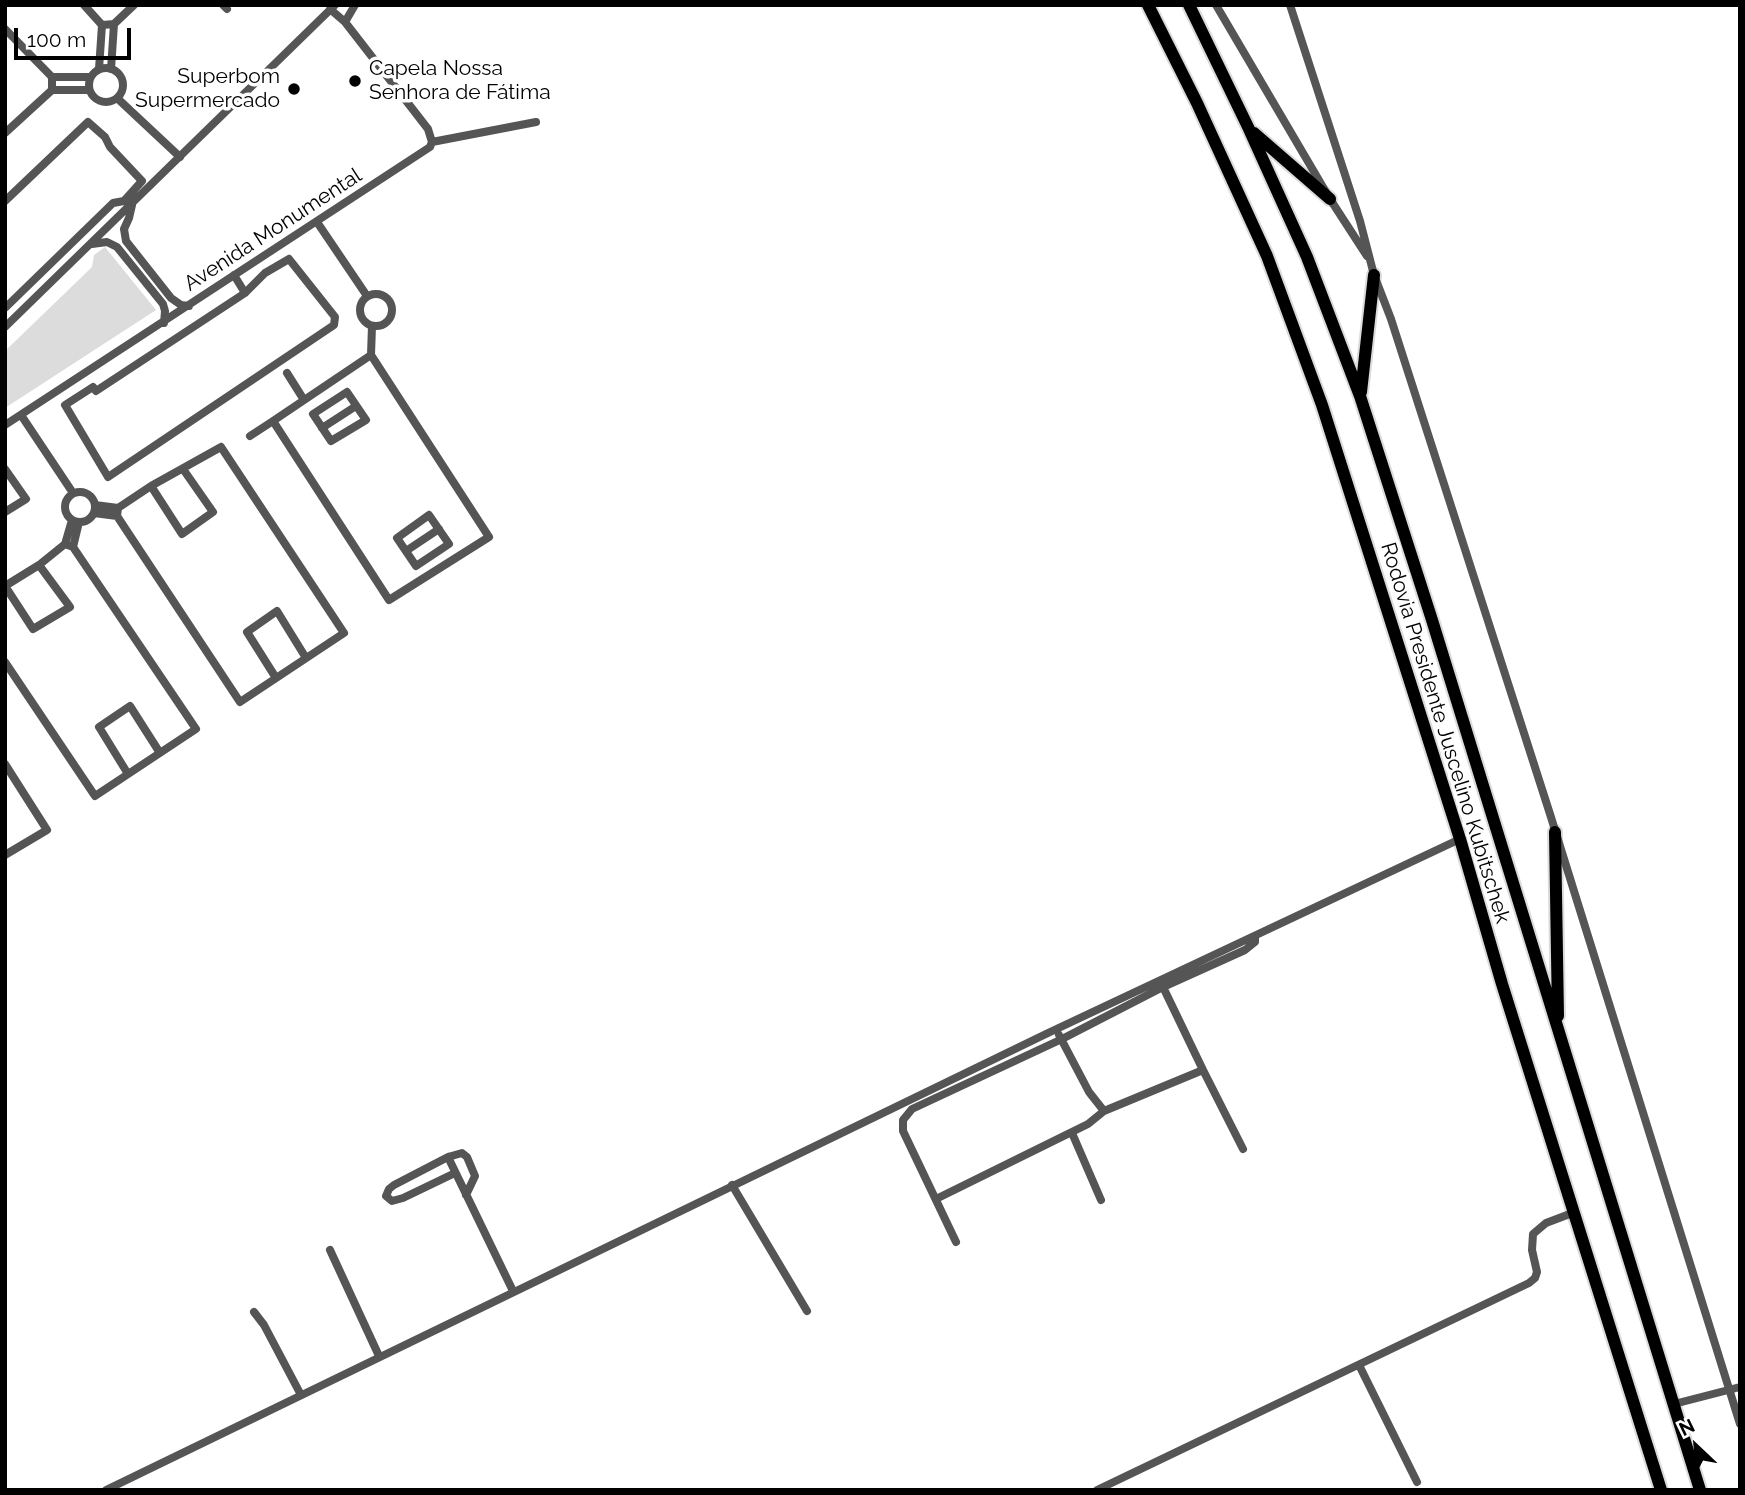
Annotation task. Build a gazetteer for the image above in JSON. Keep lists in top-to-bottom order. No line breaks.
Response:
{"streets":{"highway":["Rodovia Presidente Juscelino Kubitschek"],"street":["Avenida Monumental"]},"places":["Capela Nossa Senhora de Fátima","Superbom Supermercado"],"scale_bar":"100 m","north":"top left"}
